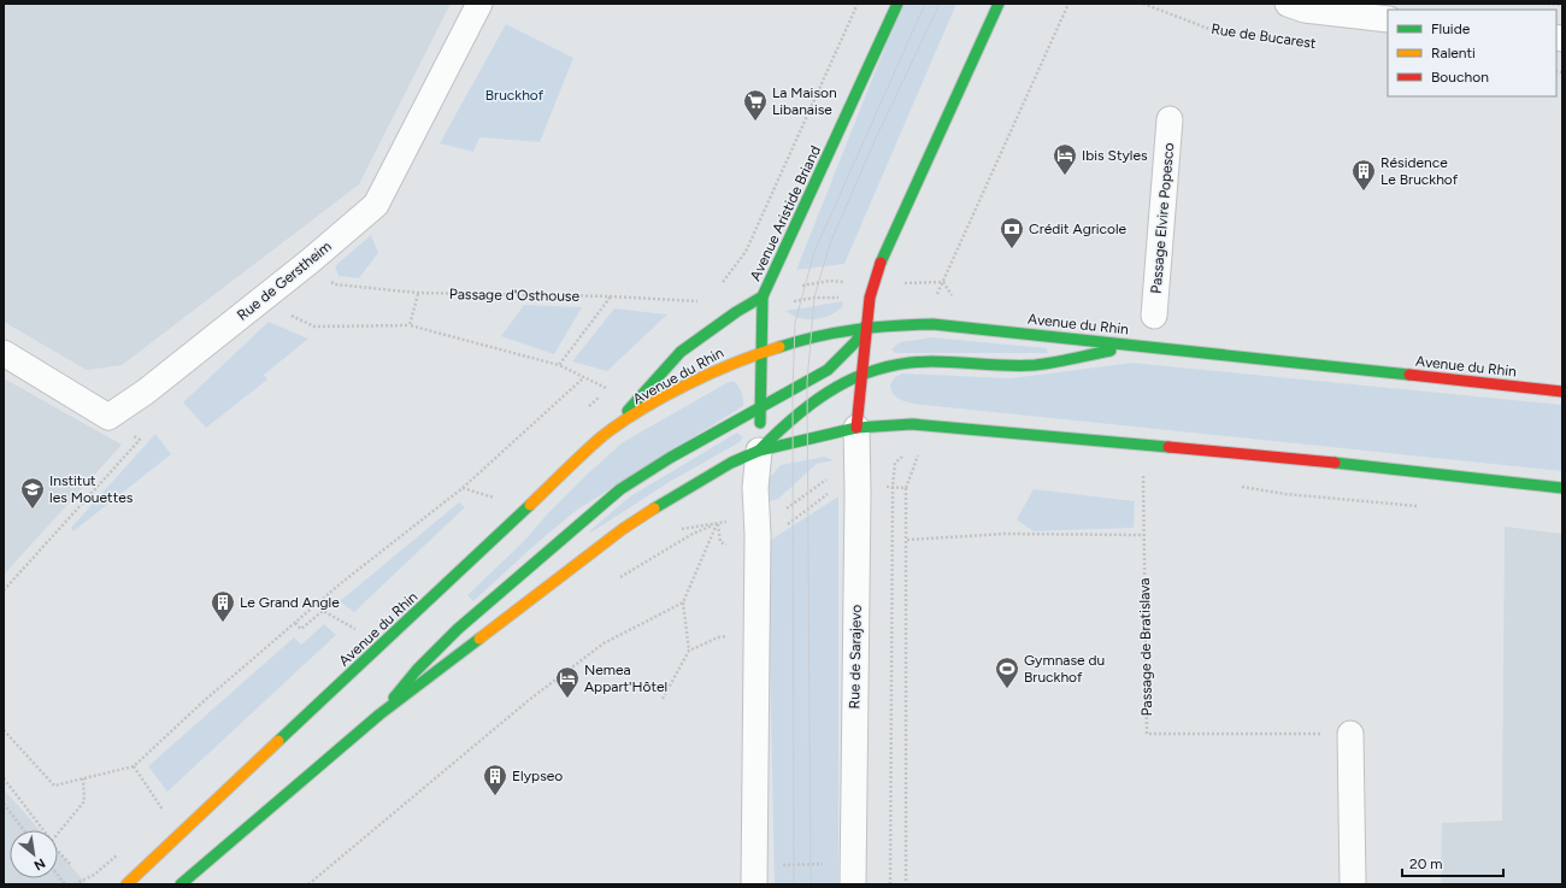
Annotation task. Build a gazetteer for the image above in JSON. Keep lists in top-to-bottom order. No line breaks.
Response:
{"streets":{"main road":["Avenue Aristide Briand","Avenue du Rhin"],"street":["Passage Elvire Popesco","Rue de Gerstheim","Rue de Sarajevo"],"path":["Rue de Bucarest","Passage d'Osthouse","Passage de Bratislava"]},"crossings":[["Avenue Aristide Briand","Avenue du Rhin"],["Rue de Gerstheim","Passage d'Osthouse"]],"parks":["Bruckhof"],"places":{"supermarket":["La Maison Libanaise"],"hotel":["Ibis Styles","Nemea Appart'Hôtel"],"building":["Résidence Le Bruckhof","Le Grand Angle","Elypseo"],"bank":["Crédit Agricole"],"school or university":["Institut les Mouettes"],"sports":["Gymnase du Bruckhof"]},"legend":["Fluide","Ralenti","Bouchon"],"scale_bar":"20 m","north":"bottom right"}
